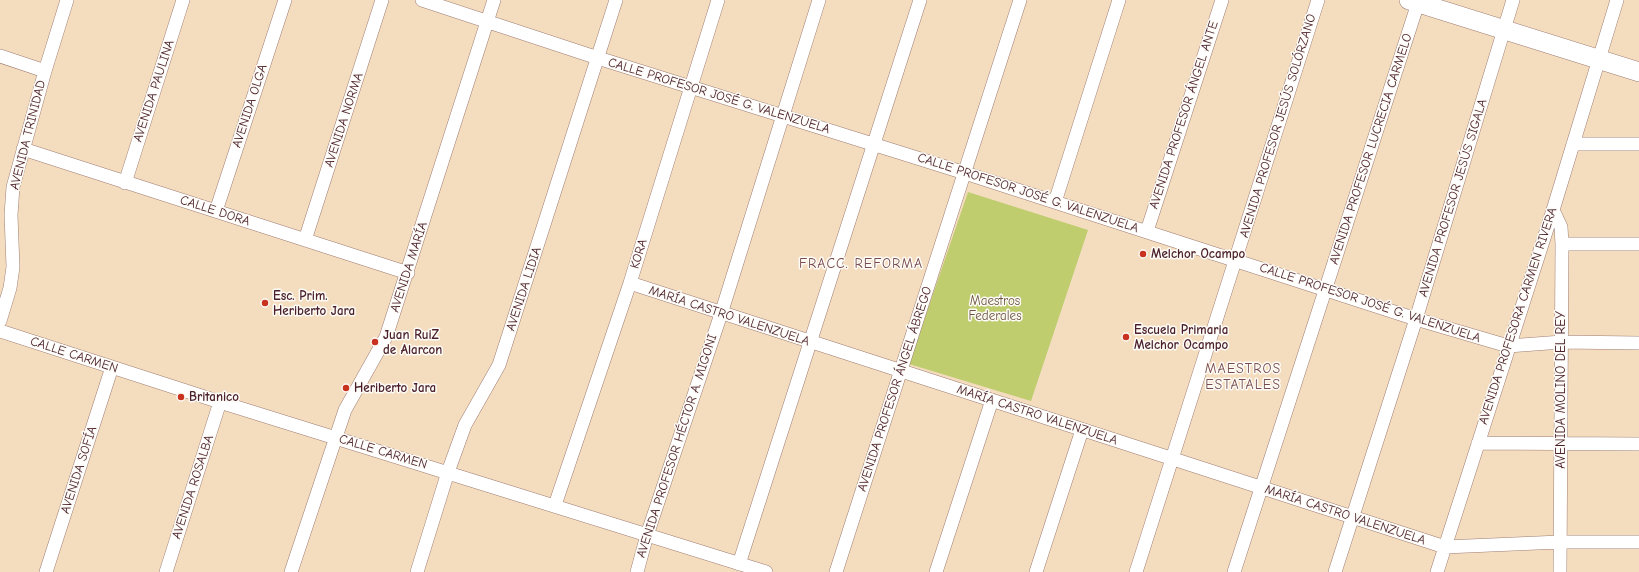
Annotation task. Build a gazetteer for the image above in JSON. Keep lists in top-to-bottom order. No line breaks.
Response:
{"streets":{"street":["AVENIDA PAULINA","CALLE PROFESOR JOSÉ G. VALENZUELA","AVENIDA OLGA","AVENIDA PROFESOR ÁNGEL ANTE","AVENIDA NORMA","AVENIDA PROFESOR JESÚS SOLÓRZANO","AVENIDA TRINIDAD","AVENIDA PROFESOR LUCRECIA CARMELO","AVENIDA PROFESOR JESÚS SIGALA","CALLE DORA","KORA","AVENIDA MARÍA","AVENIDA LIDIA","MARÍA CASTRO VALENZUELA","AVENIDA PROFESORA CARMEN RIVERA","CALLE CARMEN","AVENIDA PROFESOR ÁNGEL ÁBREGO","AVENIDA MOLINO DEL REY","AVENIDA PROFESOR HÉCTOR A. MIGONI","AVENIDA SOFÍA","AVENIDA ROSALBA"]},"crossings":[["AVENIDA PAULINA","CALLE DORA"],["CALLE PROFESOR JOSÉ G. VALENZUELA","AVENIDA PROFESOR ÁNGEL ANTE"],["CALLE PROFESOR JOSÉ G. VALENZUELA","AVENIDA PROFESOR JESÚS SOLÓRZANO"],["CALLE PROFESOR JOSÉ G. VALENZUELA","AVENIDA PROFESOR LUCRECIA CARMELO"],["CALLE PROFESOR JOSÉ G. VALENZUELA","AVENIDA PROFESOR JESÚS SIGALA"],["CALLE PROFESOR JOSÉ G. VALENZUELA","KORA"],["CALLE PROFESOR JOSÉ G. VALENZUELA","AVENIDA MARÍA"],["CALLE PROFESOR JOSÉ G. VALENZUELA","AVENIDA LIDIA"],["CALLE PROFESOR JOSÉ G. VALENZUELA","AVENIDA PROFESORA CARMEN RIVERA"],["CALLE PROFESOR JOSÉ G. VALENZUELA","AVENIDA PROFESOR ÁNGEL ÁBREGO"],["CALLE PROFESOR JOSÉ G. VALENZUELA","AVENIDA MOLINO DEL REY"],["CALLE PROFESOR JOSÉ G. VALENZUELA","AVENIDA PROFESOR HÉCTOR A. MIGONI"],["AVENIDA OLGA","CALLE DORA"],["AVENIDA NORMA","CALLE DORA"],["AVENIDA PROFESOR JESÚS SOLÓRZANO","MARÍA CASTRO VALENZUELA"],["AVENIDA TRINIDAD","CALLE DORA"],["AVENIDA PROFESOR LUCRECIA CARMELO","MARÍA CASTRO VALENZUELA"],["AVENIDA PROFESOR JESÚS SIGALA","MARÍA CASTRO VALENZUELA"],["CALLE DORA","AVENIDA MARÍA"],["KORA","MARÍA CASTRO VALENZUELA"],["KORA","CALLE CARMEN"],["AVENIDA MARÍA","CALLE CARMEN"],["AVENIDA LIDIA","CALLE CARMEN"],["MARÍA CASTRO VALENZUELA","AVENIDA PROFESORA CARMEN RIVERA"],["MARÍA CASTRO VALENZUELA","AVENIDA PROFESOR ÁNGEL ÁBREGO"],["MARÍA CASTRO VALENZUELA","AVENIDA MOLINO DEL REY"],["MARÍA CASTRO VALENZUELA","AVENIDA PROFESOR HÉCTOR A. MIGONI"],["AVENIDA PROFESORA CARMEN RIVERA","AVENIDA MOLINO DEL REY"],["CALLE CARMEN","AVENIDA PROFESOR HÉCTOR A. MIGONI"],["CALLE CARMEN","AVENIDA SOFÍA"],["CALLE CARMEN","AVENIDA ROSALBA"]],"districts":["FRACC. REFORMA","MAESTROS ESTATALES"],"parks":["Maestros Federales"],"places":["Melchor Ocampo","Esc. Prim. Heriberto Jara","Escuela Primaria Melchor Ocampo","Juan RuiZ de Alarcon","Heriberto Jara","Britanico"]}
